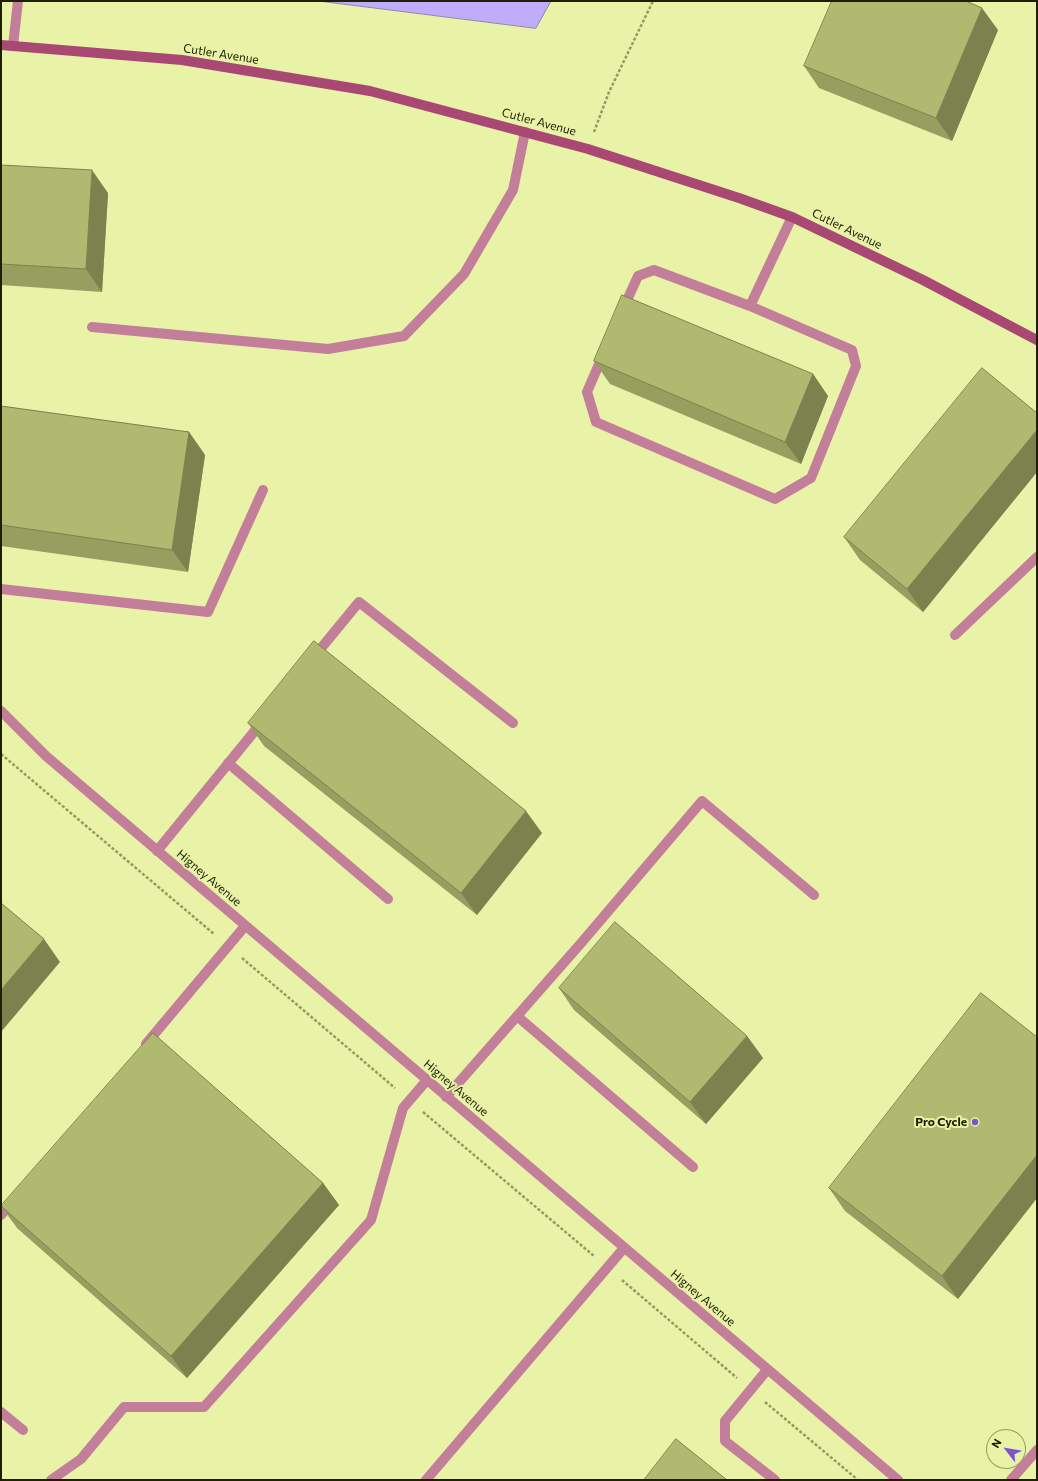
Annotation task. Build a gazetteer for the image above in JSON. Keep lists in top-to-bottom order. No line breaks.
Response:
{"streets":{"street":["Cutler Avenue","Higney Avenue"]},"places":["Pro Cycle"],"north":"top left"}
